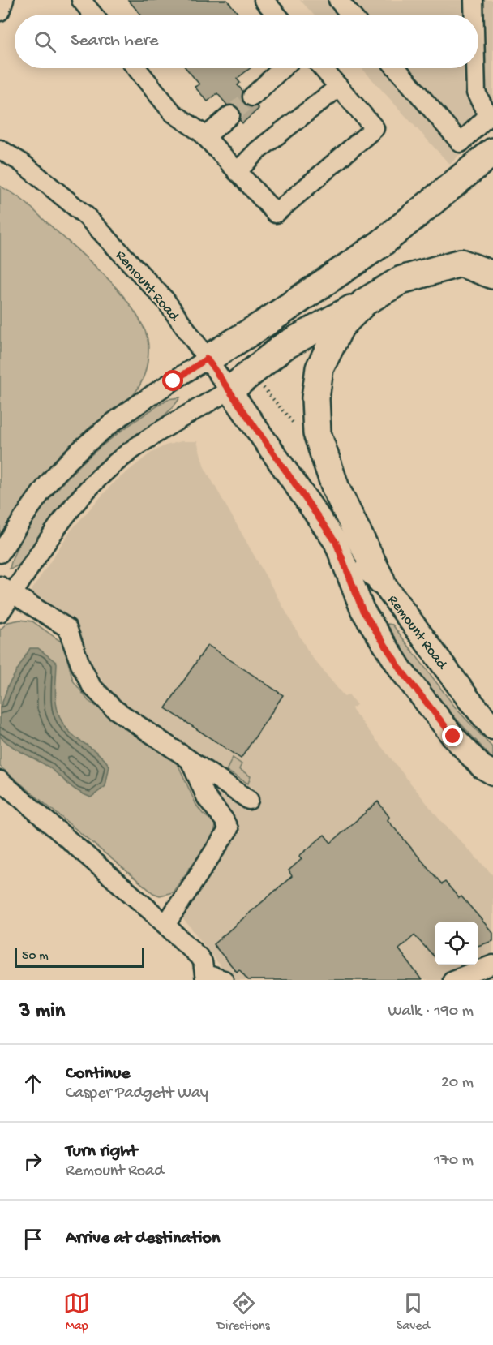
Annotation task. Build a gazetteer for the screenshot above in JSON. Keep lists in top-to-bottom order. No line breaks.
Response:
{"streets":{"main road":["Remount Road"]},"scale_bar":"50 m","page":{"search":"Search here","scale":"50 m","heading":["3 min","Walk · 190 m"],"list":[["Continue","Casper Padgett Way","20 m"],["Turn right","Remount Road","170 m"],"Arrive at destination"],"nav":["Map","Directions","Saved"]}}
